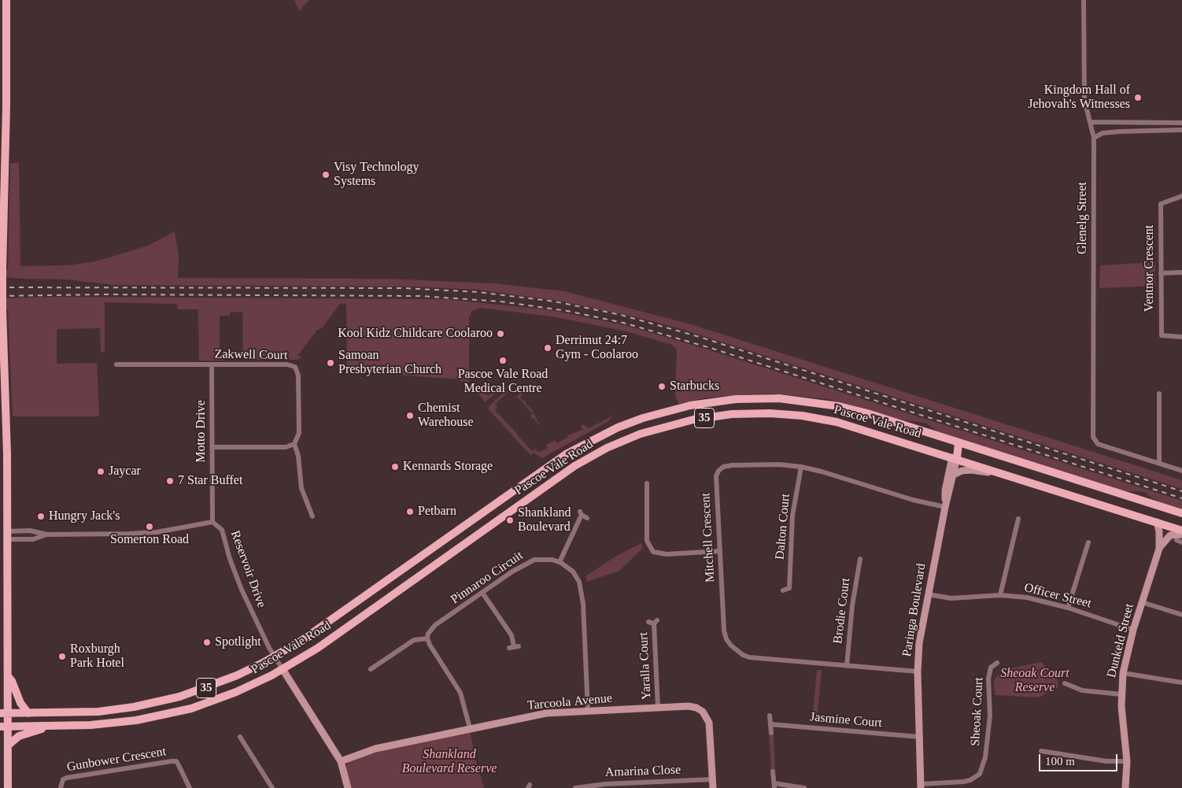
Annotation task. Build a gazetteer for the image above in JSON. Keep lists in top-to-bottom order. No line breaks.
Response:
{"streets":{"main road":["35","Pascoe Vale Road"],"street":["Glenelg Street","Ventnor Crescent","Zakwell Court","Motto Drive","Dalton Court","Mitchell Crescent","Reservoir Drive","Pinnaroo Circuit","Officer Street","Paringa Boulevard","Brodie Court","Dunkeld Street","Yaralla Court","Tarcoola Avenue","Sheoak Court","Jasmine Court","Gunbower Crescent","Amarina Close"]},"crossings":[["Zakwell Court","Motto Drive"],["Pascoe Vale Road","Reservoir Drive"],["Pascoe Vale Road","Paringa Boulevard"],["Pascoe Vale Road","Dunkeld Street"],["Motto Drive","Reservoir Drive"],["Dalton Court","Mitchell Crescent"],["Mitchell Crescent","Paringa Boulevard"],["Mitchell Crescent","Brodie Court"],["Officer Street","Paringa Boulevard"],["Officer Street","Dunkeld Street"],["Paringa Boulevard","Sheoak Court"],["Paringa Boulevard","Jasmine Court"],["Yaralla Court","Tarcoola Avenue"],["Tarcoola Avenue","Amarina Close"]],"parks":["Sheoak Court Reserve","Shankland Boulevard Reserve"],"places":["Kingdom Hall of Jehovah's Witnesses","Visy Technology Systems","Kool Kidz Childcare Coolaroo","Derrimut 24:7 Gym - Coolaroo","Pascoe Vale Road Medical Centre","Samoan Presbyterian Church","Starbucks","Chemist Warehouse","Kennards Storage","Jaycar","7 Star Buffet","Petbarn","Hungry Jack's","Shankland Boulevard","Somerton Road","Spotlight","Roxburgh Park Hotel"],"scale_bar":"100 m"}
